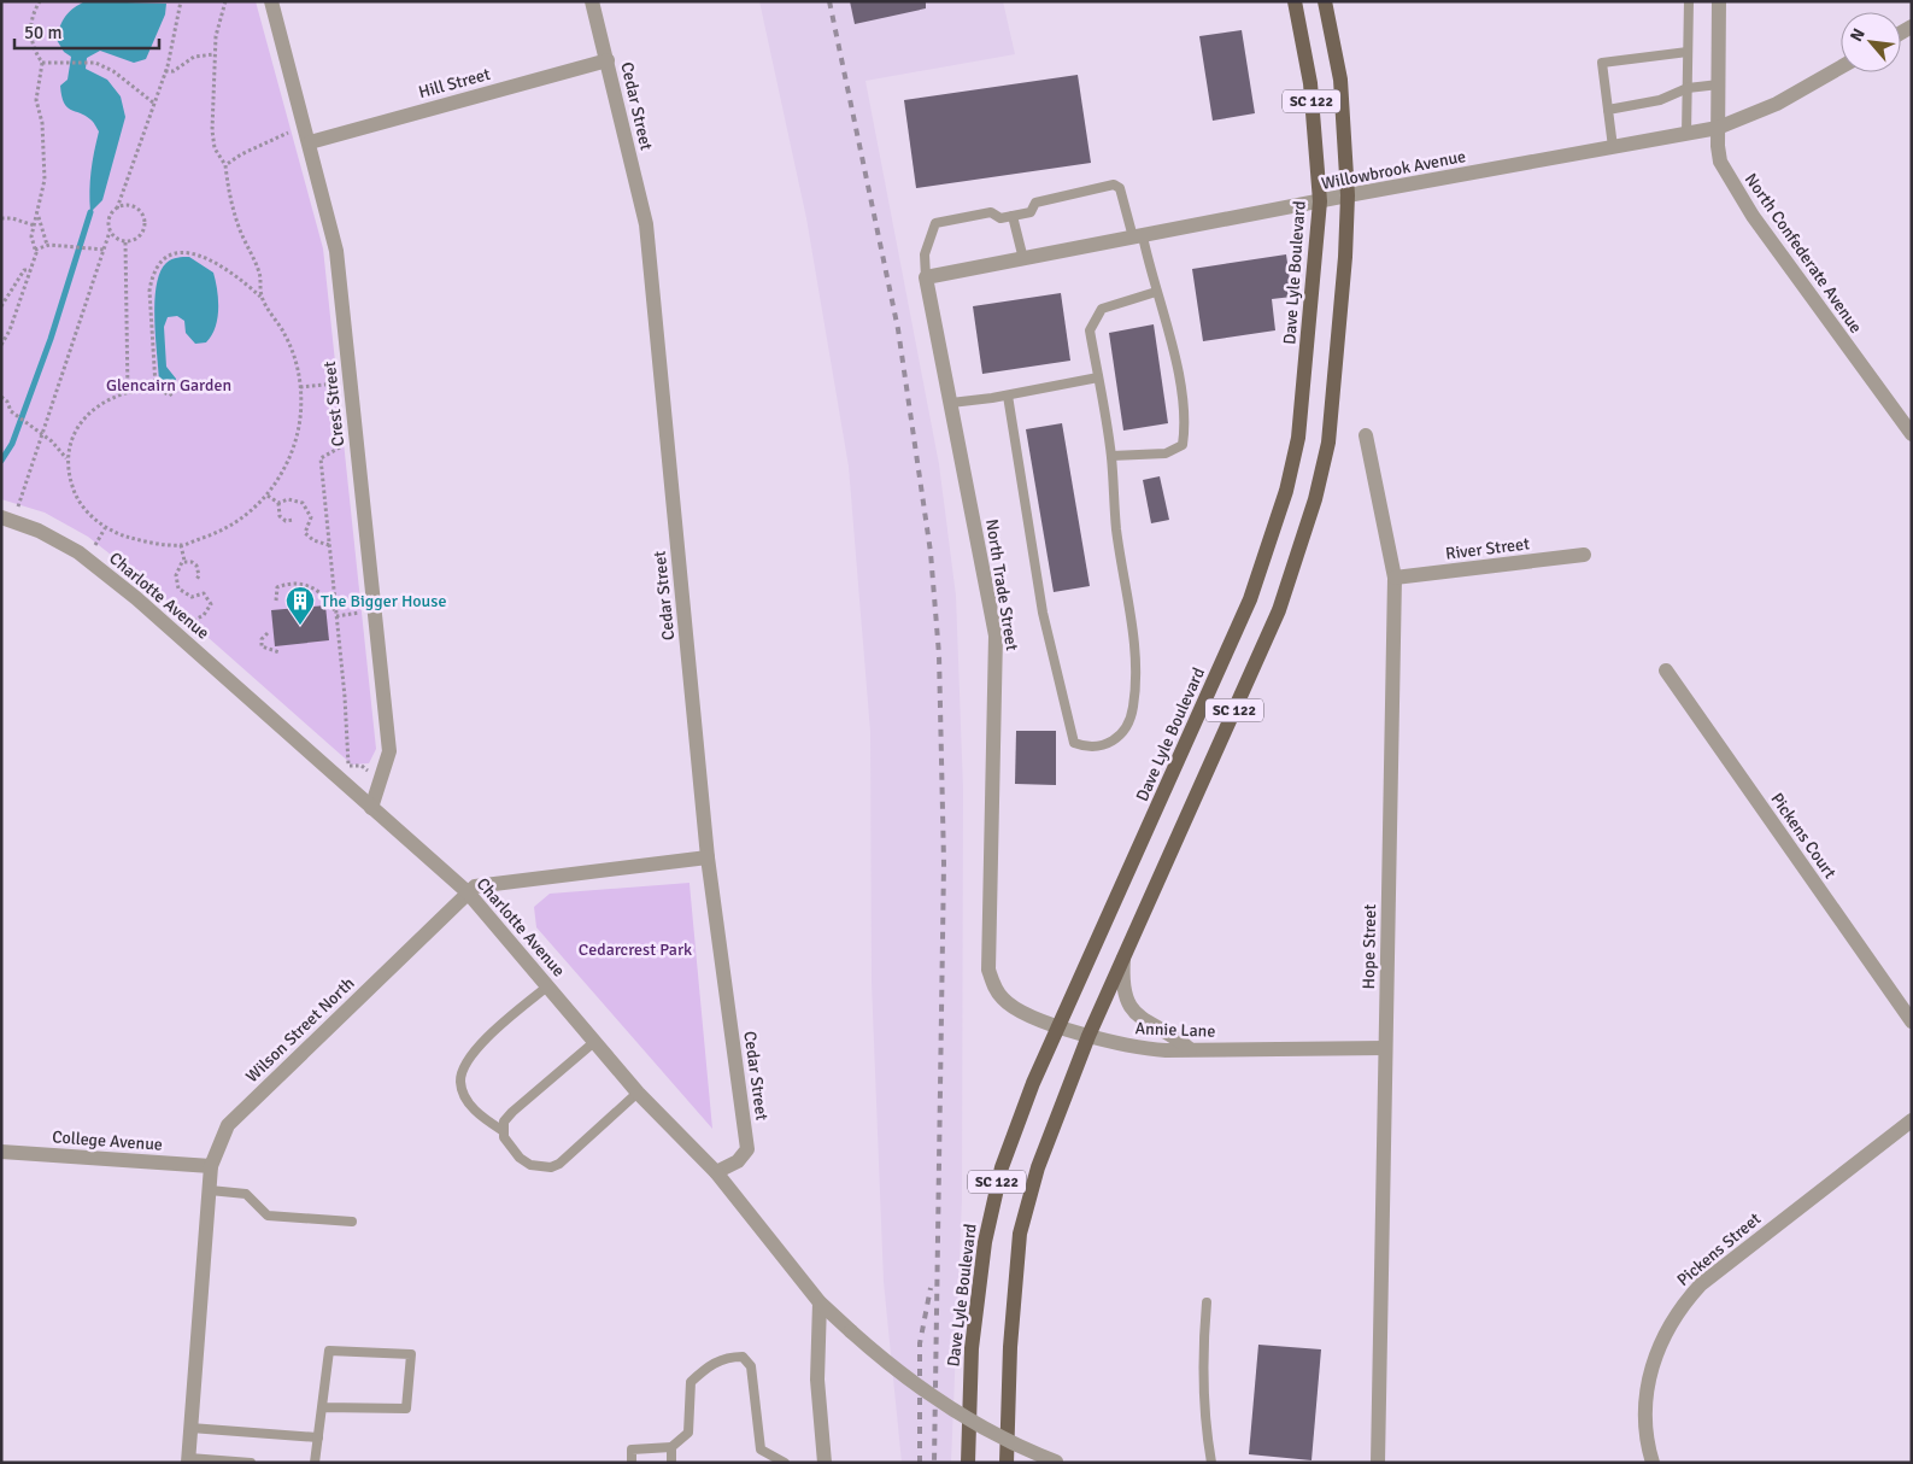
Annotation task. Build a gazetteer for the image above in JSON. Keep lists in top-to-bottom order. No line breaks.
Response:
{"streets":{"main road":["SC 122","Dave Lyle Boulevard"],"street":["Hill Street","Cedar Street","Willowbrook Avenue","North Confederate Avenue","Crest Street","River Street","North Trade Street","Charlotte Avenue","Pickens Court","Hope Street","Wilson Street North","Annie Lane","College Avenue","Pickens Street"]},"crossings":[["Hill Street","Cedar Street"],["Hill Street","Crest Street"],["SC 122","Willowbrook Avenue"],["SC 122","Annie Lane"],["Cedar Street","Charlotte Avenue"],["Cedar Street","Wilson Street North"],["Willowbrook Avenue","North Confederate Avenue"],["Willowbrook Avenue","Dave Lyle Boulevard"],["Willowbrook Avenue","North Trade Street"],["Dave Lyle Boulevard","Annie Lane"],["Crest Street","Charlotte Avenue"],["River Street","Hope Street"],["North Trade Street","Annie Lane"],["Charlotte Avenue","Wilson Street North"],["Hope Street","Annie Lane"],["Wilson Street North","College Avenue"]],"parks":["Glencairn Garden","Cedarcrest Park"],"places":{"building":["The Bigger House"]},"scale_bar":"50 m","north":"top left"}
